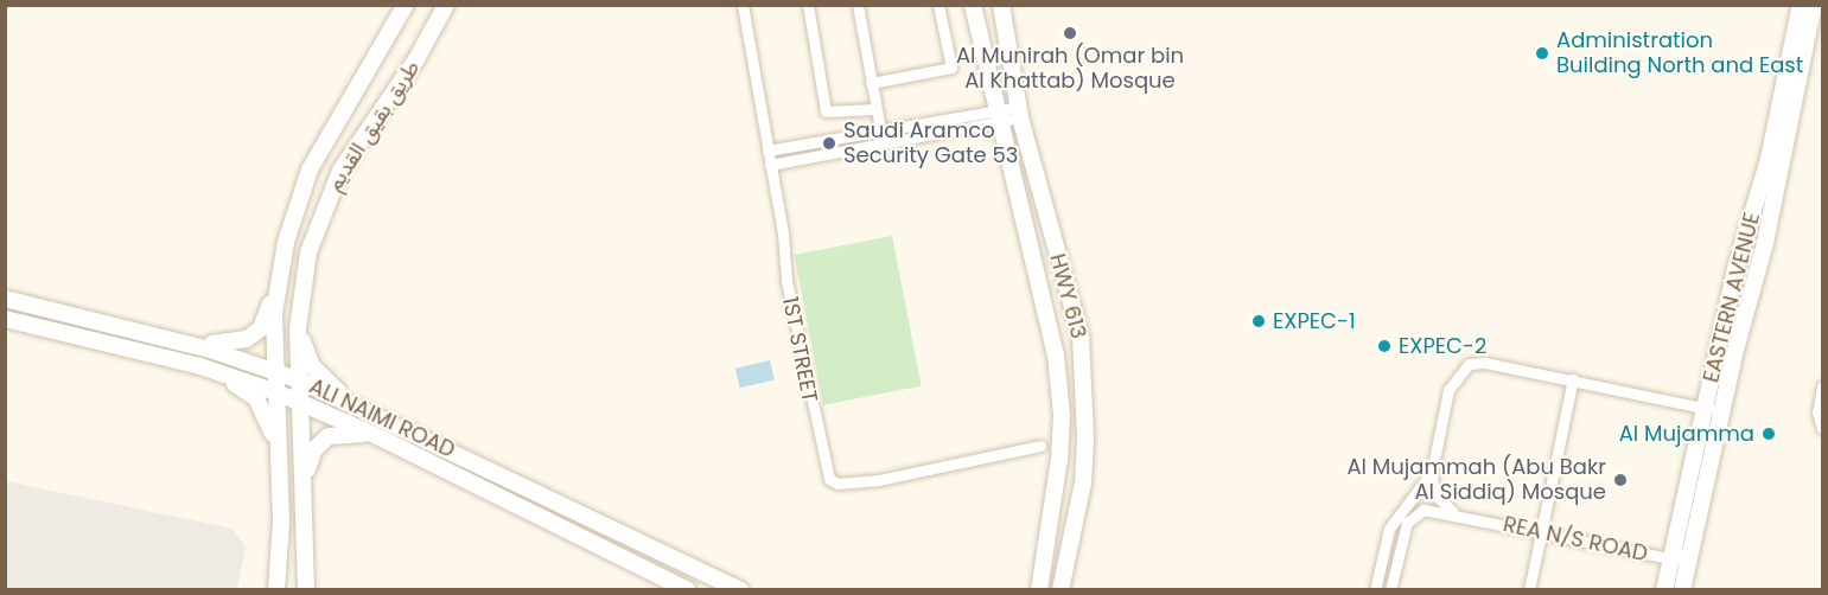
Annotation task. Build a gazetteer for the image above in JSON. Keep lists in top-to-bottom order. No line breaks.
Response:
{"streets":{"main road":["طريق بقيق القديم","HWY 613","EASTERN AVENUE","ALI NAIMI ROAD"],"street":["1ST STREET","REA N/S ROAD"]},"crossings":[["طريق بقيق القديم","ALI NAIMI ROAD"],["EASTERN AVENUE","REA N/S ROAD"]],"places":["Al Munirah (Omar bin Al Khattab) Mosque","Administration Building North and East","Saudi Aramco Security Gate 53","EXPEC-1","EXPEC-2","Al Mujamma","Al Mujammah (Abu Bakr Al Siddiq) Mosque"]}
